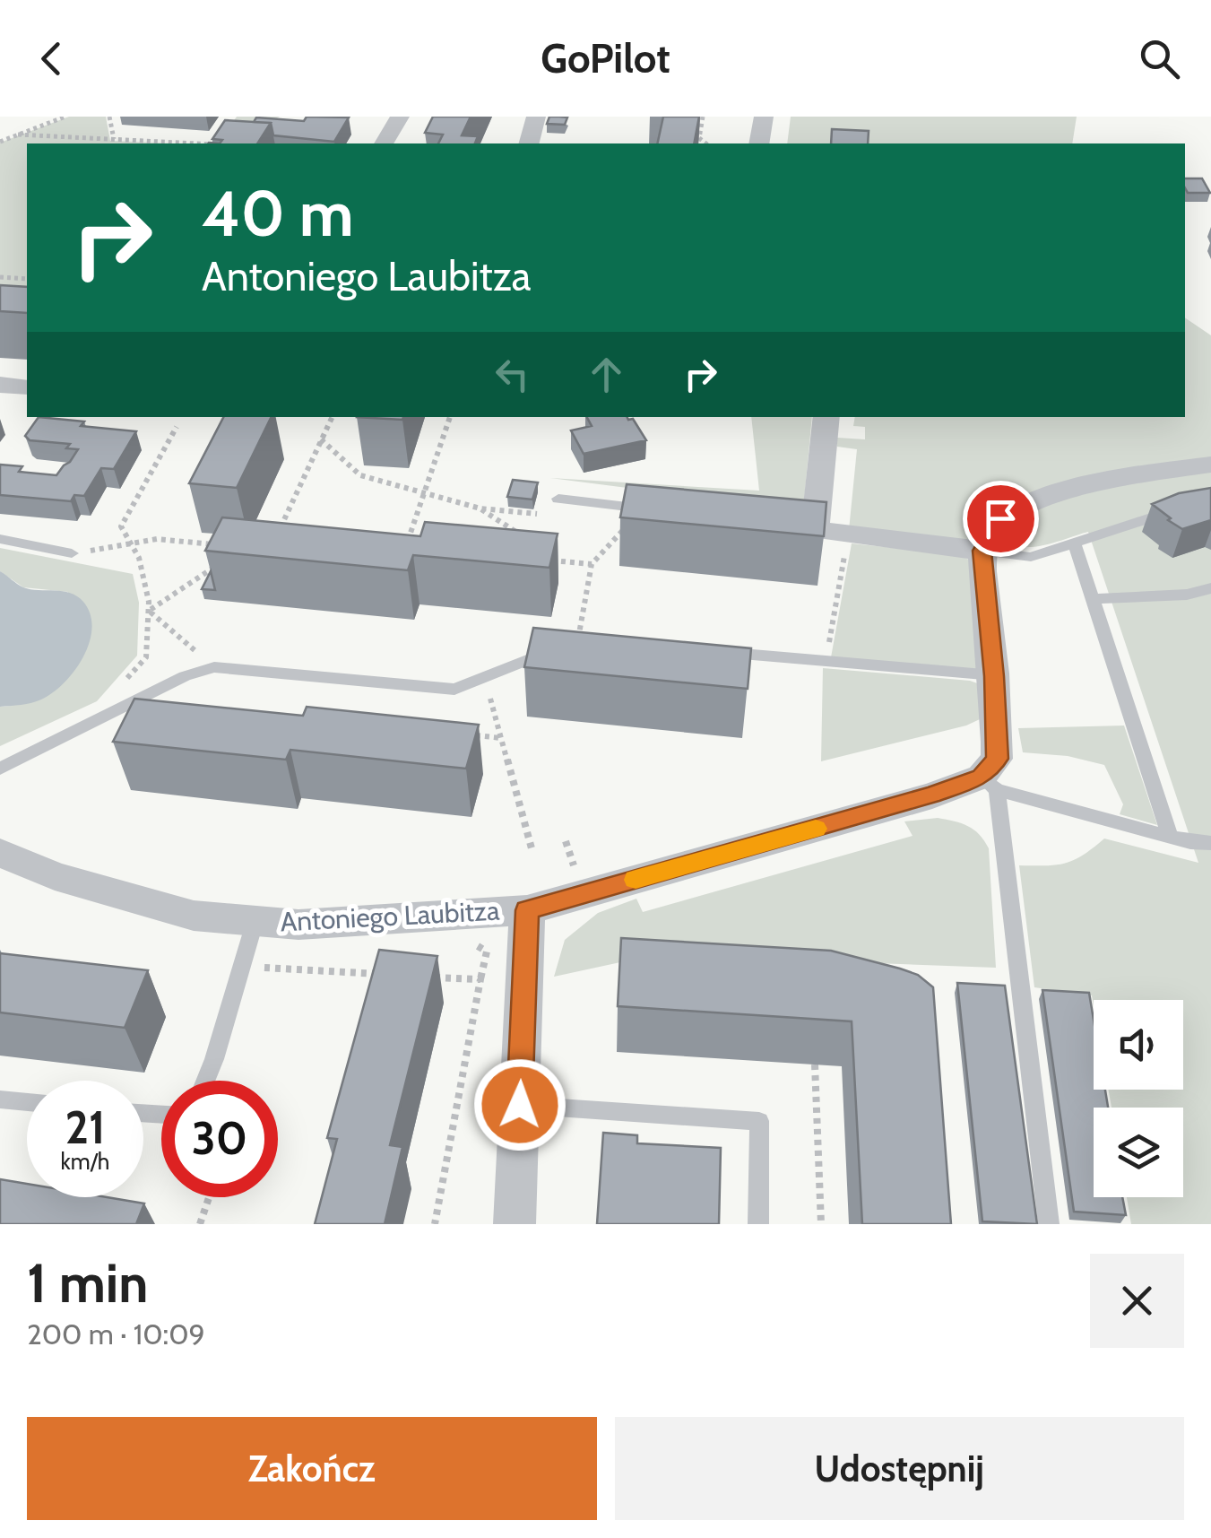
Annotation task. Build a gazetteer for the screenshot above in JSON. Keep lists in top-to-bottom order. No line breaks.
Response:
{"streets":{"street":["Antoniego Laubitza"]},"page":{"header":"GoPilot","turn":["40 m","Antoniego Laubitza"],"speed":"21 km/h","limit":"30","heading":["1 min","200 m · 10:09"],"buttons":["Zakończ","Udostępnij"]}}
